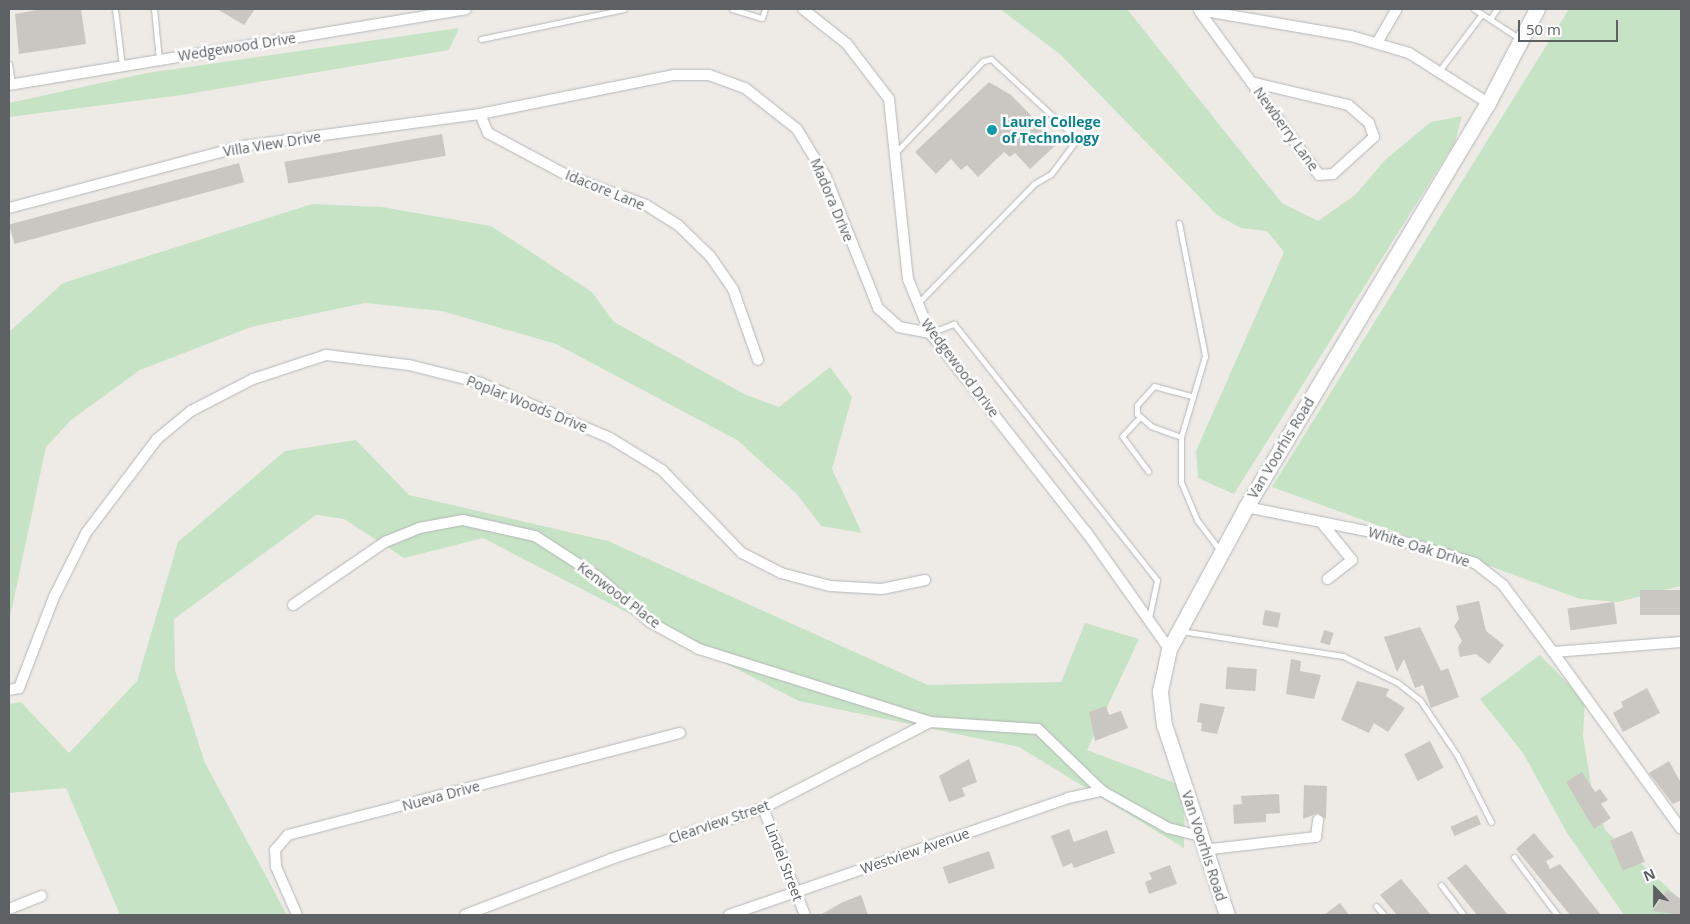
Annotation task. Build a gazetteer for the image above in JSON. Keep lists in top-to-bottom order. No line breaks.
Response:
{"streets":{"street":["Wedgewood Drive","Newberry Lane","Villa View Drive","Idacore Lane","Madora Drive","Poplar Woods Drive","Van Voorhis Road","White Oak Drive","Kenwood Place","Nueva Drive","Clearview Street","Westview Avenue","Lindel Street"]},"crossings":[["Wedgewood Drive","Madora Drive"],["Wedgewood Drive","Van Voorhis Road"],["Villa View Drive","Idacore Lane"],["Villa View Drive","Madora Drive"],["Idacore Lane","Madora Drive"],["Van Voorhis Road","White Oak Drive"],["Van Voorhis Road","Kenwood Place"],["Kenwood Place","Clearview Street"],["Kenwood Place","Westview Avenue"],["Clearview Street","Lindel Street"],["Westview Avenue","Lindel Street"]],"places":["Laurel College of Technology"],"scale_bar":"50 m","north":"top"}
